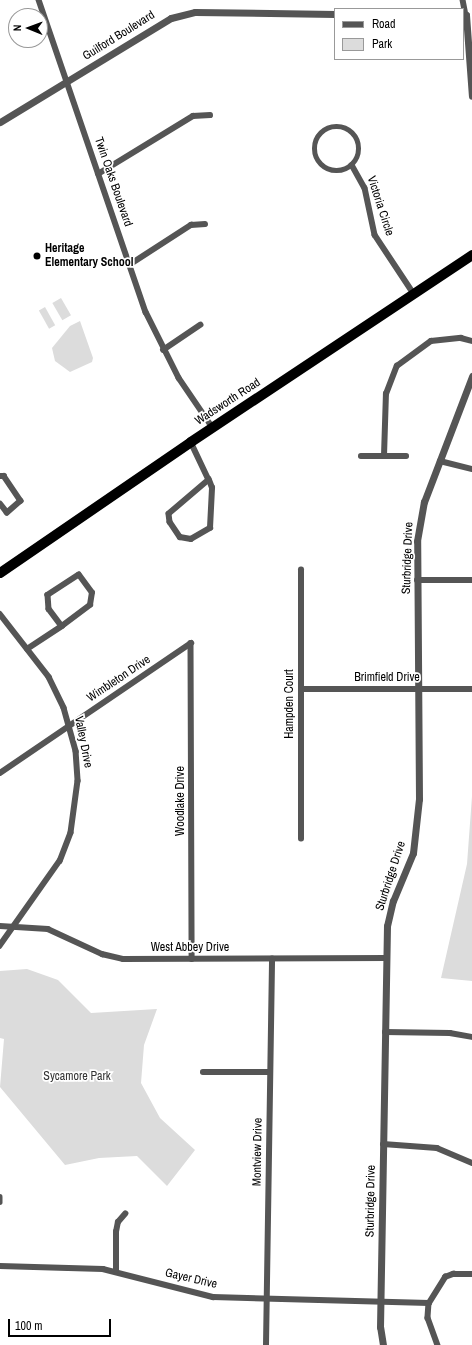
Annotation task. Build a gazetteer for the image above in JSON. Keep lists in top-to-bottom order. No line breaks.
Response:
{"streets":{"highway":["Wadsworth Road"],"street":["Guilford Boulevard","Twin Oaks Boulevard","Victoria Circle","Sturbridge Drive","Brimfield Drive","Wimbleton Drive","Hampden Court","Valley Drive","Woodlake Drive","West Abbey Drive","Montview Drive","Gayer Drive"]},"crossings":[["Guilford Boulevard","Twin Oaks Boulevard"],["Twin Oaks Boulevard","Wadsworth Road"],["Victoria Circle","Wadsworth Road"],["Sturbridge Drive","Brimfield Drive"],["Sturbridge Drive","West Abbey Drive"],["Sturbridge Drive","Gayer Drive"],["Brimfield Drive","Hampden Court"],["Wimbleton Drive","Valley Drive"],["Wimbleton Drive","Woodlake Drive"],["Valley Drive","West Abbey Drive"],["Woodlake Drive","West Abbey Drive"],["West Abbey Drive","Montview Drive"],["Montview Drive","Gayer Drive"]],"parks":["Sycamore Park"],"places":["Heritage Elementary School"],"legend":["Road","Park"],"scale_bar":"100 m","north":"left"}
